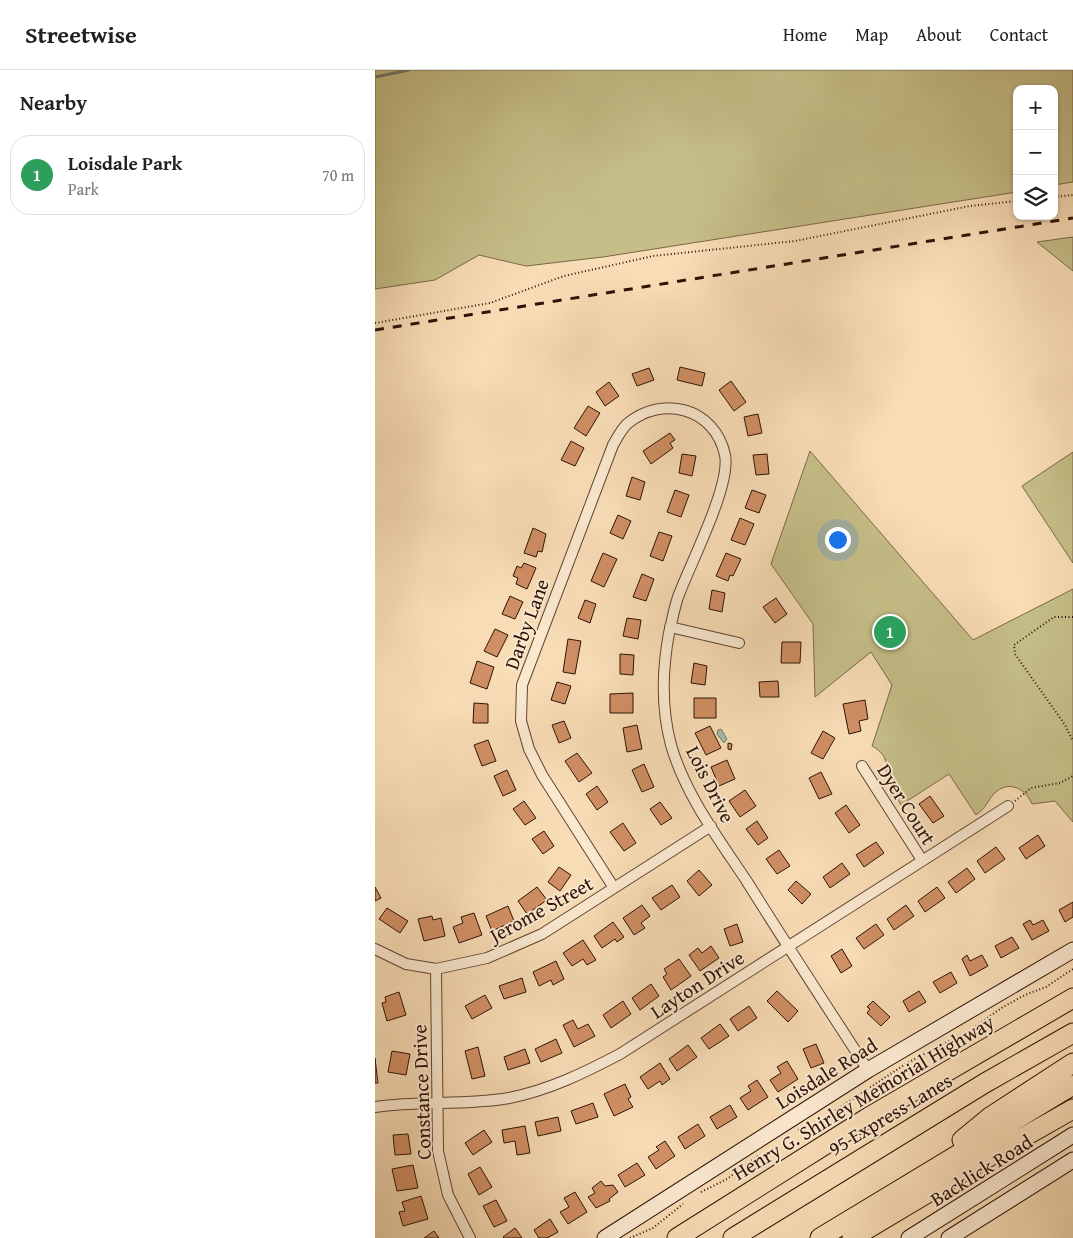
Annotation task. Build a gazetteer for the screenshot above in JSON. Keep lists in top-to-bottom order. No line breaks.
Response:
{"streets":{"highway":["Henry G. Shirley Memorial Highway","95 Express Lanes"],"main road":["Loisdale Road","Backlick Road"],"street":["Darby Lane","Lois Drive","Dyer Court","Jerome Street","Layton Drive","Constance Drive"]},"crossings":[["Darby Lane","Lois Drive"],["Darby Lane","Jerome Street"],["Lois Drive","Jerome Street"],["Lois Drive","Layton Drive"],["Lois Drive","Loisdale Road"],["Dyer Court","Layton Drive"],["Jerome Street","Constance Drive"],["Layton Drive","Constance Drive"]],"page":{"header":"Streetwise","nav":["Home","Map","About","Contact"],"heading":"Nearby","map_buttons":["+","−"],"list":[{"mark":"1","name":"Loisdale Park","note":"Park","value":"70 m"}],"pins":"1"}}
